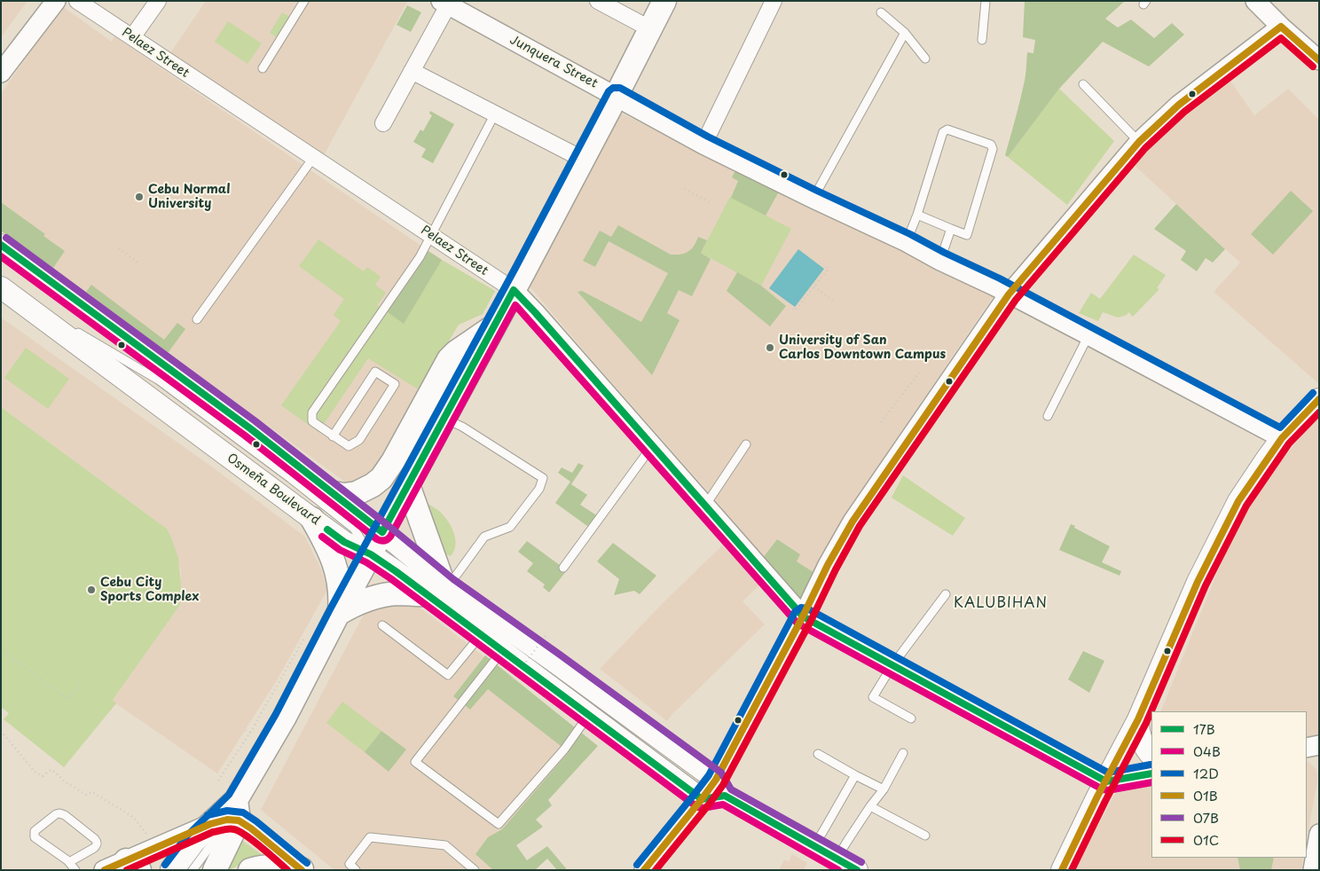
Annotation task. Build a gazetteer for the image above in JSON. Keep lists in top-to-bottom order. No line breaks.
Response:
{"streets":{"main road":["Osmeña Boulevard"],"street":["Pelaez Street","Junquera Street"]},"districts":["KALUBIHAN"],"places":["Cebu Normal University","University of San Carlos Downtown Campus","Cebu City Sports Complex"],"lines":["transit line 01B","transit line 01C","transit line 12D","transit line 07B","transit line 17B","transit line 04B"],"legend":["17B","04B","12D","01B","07B","01C"]}
